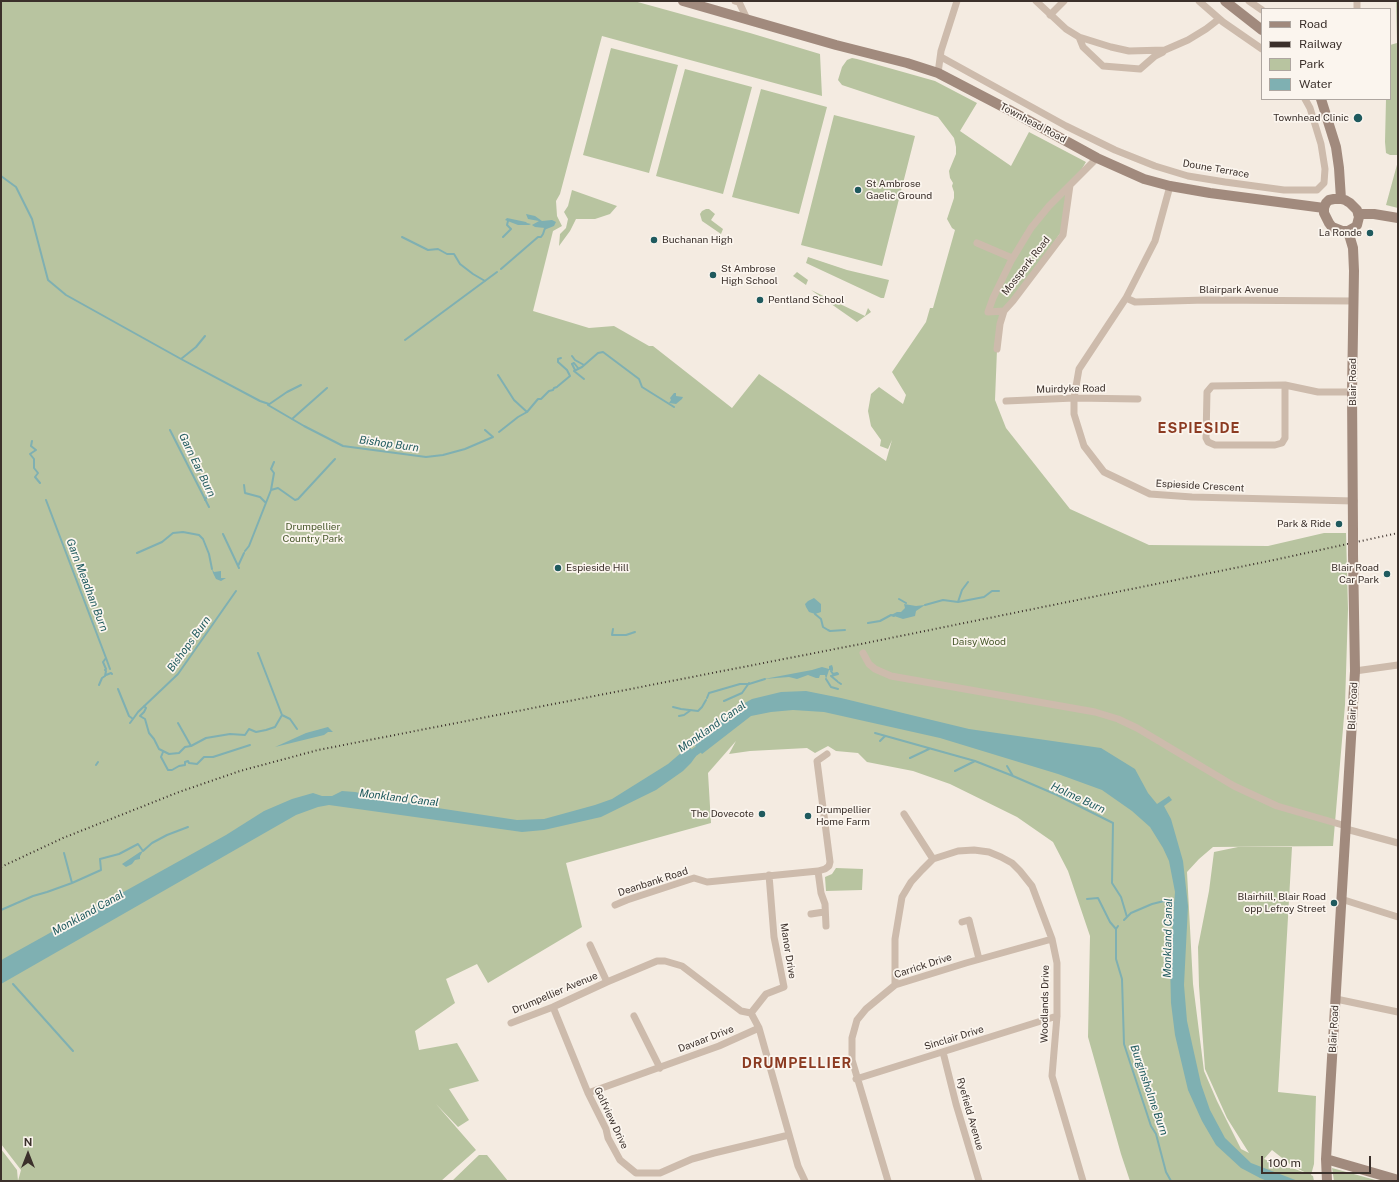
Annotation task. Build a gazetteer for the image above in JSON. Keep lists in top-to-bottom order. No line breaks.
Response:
{"streets":{"street":["Townhead Road","Doune Terrace","Mosspark Road","Blairpark Avenue","Blair Road","Muirdyke Road","Espieside Crescent","Deanbank Road","Manor Drive","Carrick Drive","Drumpellier Avenue","Woodlands Drive","Sinclair Drive","Davaar Drive","Ryefield Avenue","Golfview Drive"]},"crossings":[["Townhead Road","Mosspark Road"],["Townhead Road","Blair Road"],["Townhead Road","Espieside Crescent"],["Blairpark Avenue","Blair Road"],["Blairpark Avenue","Espieside Crescent"],["Blair Road","Espieside Crescent"],["Muirdyke Road","Espieside Crescent"],["Deanbank Road","Manor Drive"],["Manor Drive","Drumpellier Avenue"],["Carrick Drive","Woodlands Drive"],["Carrick Drive","Sinclair Drive"],["Drumpellier Avenue","Golfview Drive"],["Woodlands Drive","Sinclair Drive"],["Sinclair Drive","Ryefield Avenue"],["Davaar Drive","Golfview Drive"]],"districts":["ESPIESIDE","DRUMPELLIER"],"water":["Bishop Burn","Garn Ear Burn","Garn Meadhan Burn","Bishops Burn","Monkland Canal","Holme Burn","Burginsholme Burn"],"parks":["Drumpellier Country Park","Daisy Wood"],"places":["Townhead Clinic","St Ambrose Gaelic Ground","La Ronde","Buchanan High","St Ambrose High School","Pentland School","Park & Ride","Espieside Hill","Blair Road Car Park","The Dovecote","Drumpellier Home Farm","Blairhill, Blair Road opp Lefroy Street"],"legend":["Road","Railway","Park","Water"],"scale_bar":"100 m","north":"top"}
